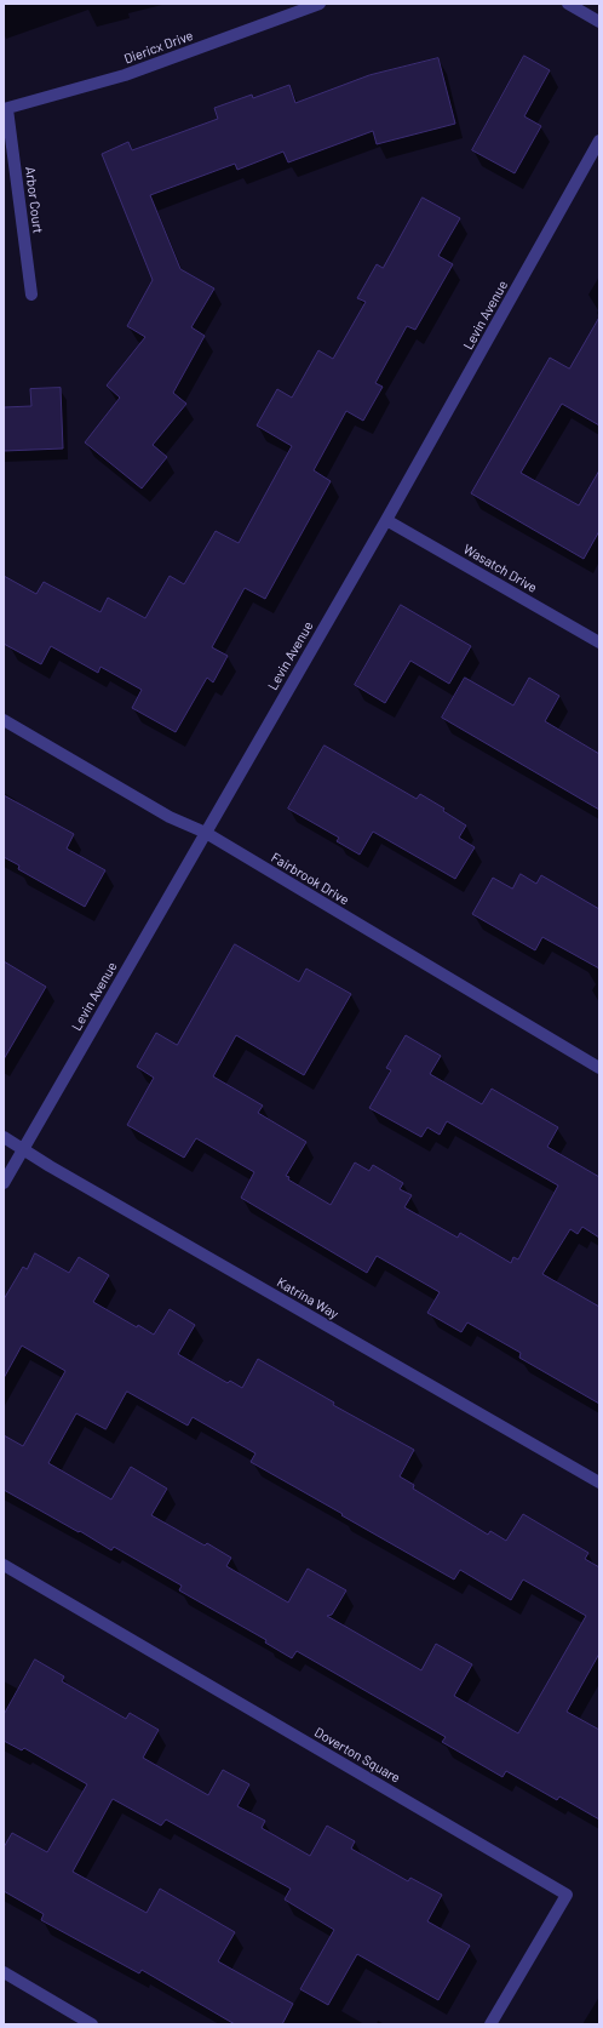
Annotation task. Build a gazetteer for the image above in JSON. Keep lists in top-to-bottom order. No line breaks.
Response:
{"streets":{"street":["Diericx Drive","Arbor Court","Levin Avenue","Wasatch Drive","Fairbrook Drive","Katrina Way","Doverton Square"]},"crossings":[["Diericx Drive","Arbor Court"],["Levin Avenue","Wasatch Drive"],["Levin Avenue","Fairbrook Drive"],["Levin Avenue","Katrina Way"]]}
